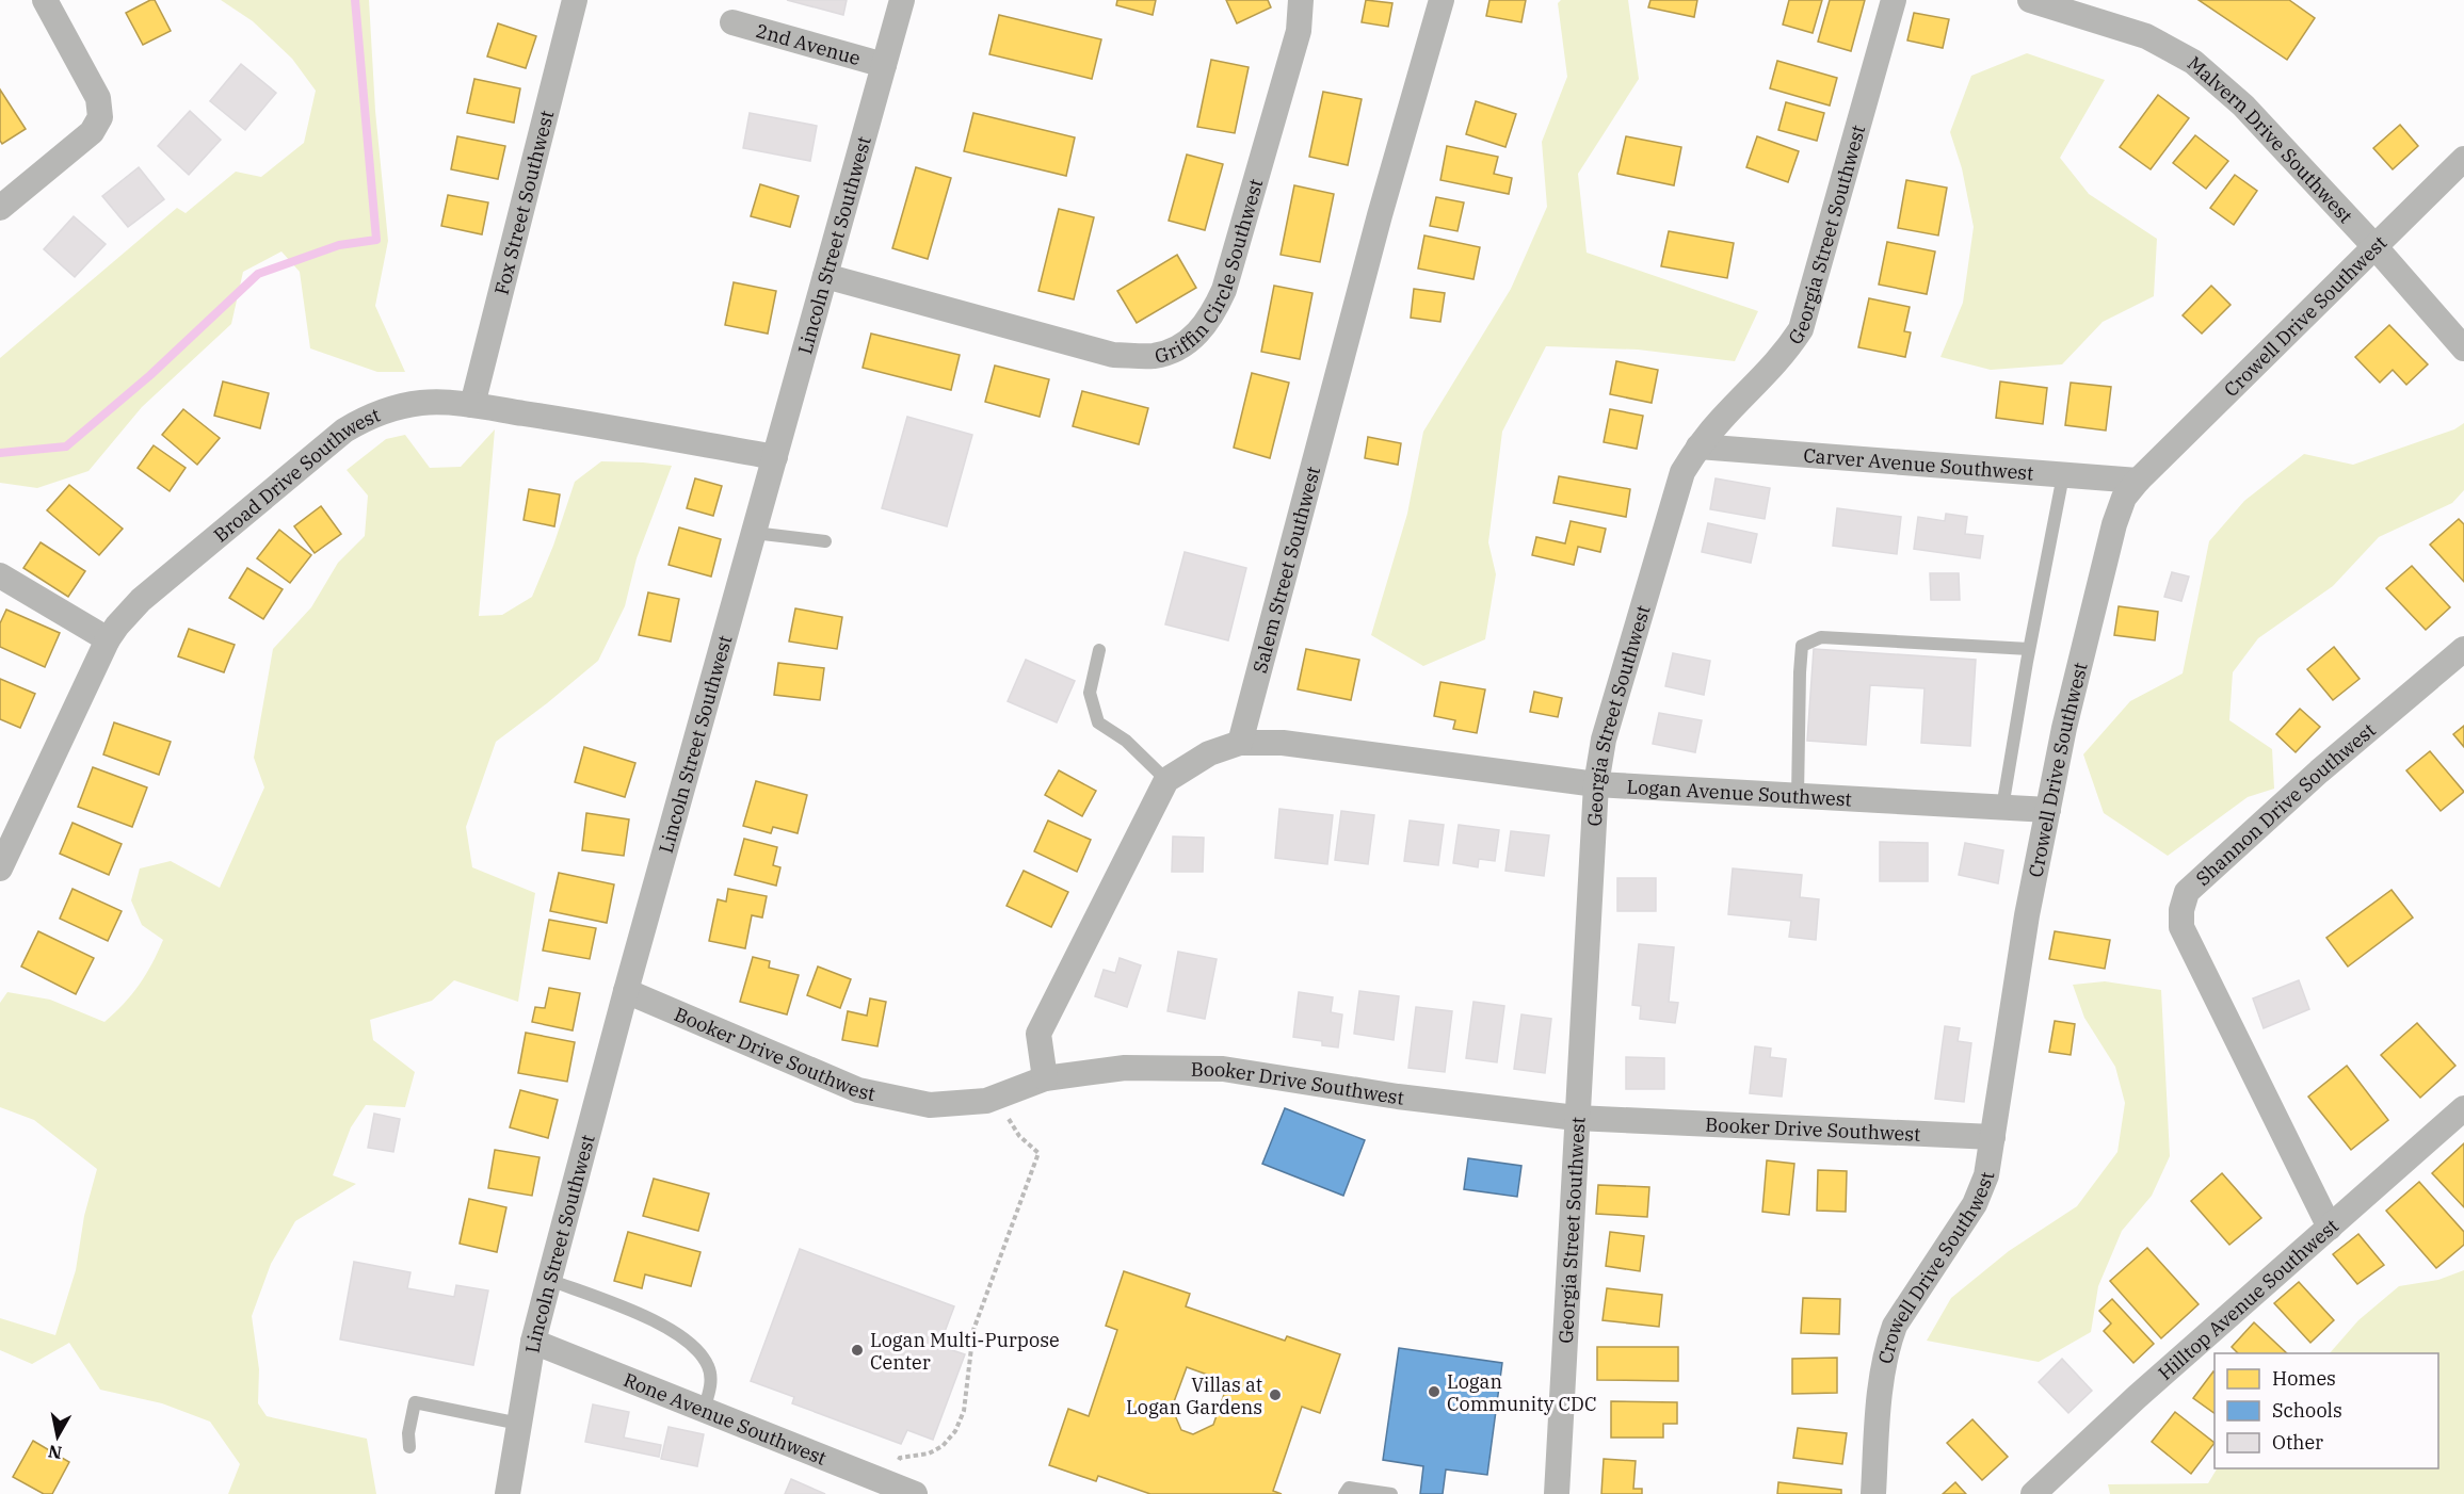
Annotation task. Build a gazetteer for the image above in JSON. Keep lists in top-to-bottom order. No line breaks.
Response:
{"streets":{"street":["2nd Avenue","Malvern Drive Southwest","Fox Street Southwest","Georgia Street Southwest","Lincoln Street Southwest","Griffin Circle Southwest","Crowell Drive Southwest","Carver Avenue Southwest","Broad Drive Southwest","Salem Street Southwest","Logan Avenue Southwest","Shannon Drive Southwest","Booker Drive Southwest","Hilltop Avenue Southwest","Rone Avenue Southwest"]},"crossings":[["2nd Avenue","Lincoln Street Southwest"],["Malvern Drive Southwest","Crowell Drive Southwest"],["Fox Street Southwest","Broad Drive Southwest"],["Georgia Street Southwest","Carver Avenue Southwest"],["Georgia Street Southwest","Logan Avenue Southwest"],["Georgia Street Southwest","Booker Drive Southwest"],["Lincoln Street Southwest","Griffin Circle Southwest"],["Lincoln Street Southwest","Broad Drive Southwest"],["Lincoln Street Southwest","Booker Drive Southwest"],["Lincoln Street Southwest","Rone Avenue Southwest"],["Crowell Drive Southwest","Carver Avenue Southwest"],["Crowell Drive Southwest","Logan Avenue Southwest"],["Crowell Drive Southwest","Booker Drive Southwest"],["Salem Street Southwest","Logan Avenue Southwest"],["Shannon Drive Southwest","Hilltop Avenue Southwest"]],"places":["Logan Multi-Purpose Center","Logan Community CDC","Villas at Logan Gardens"],"legend":["Homes","Schools","Other"],"north":"bottom"}
